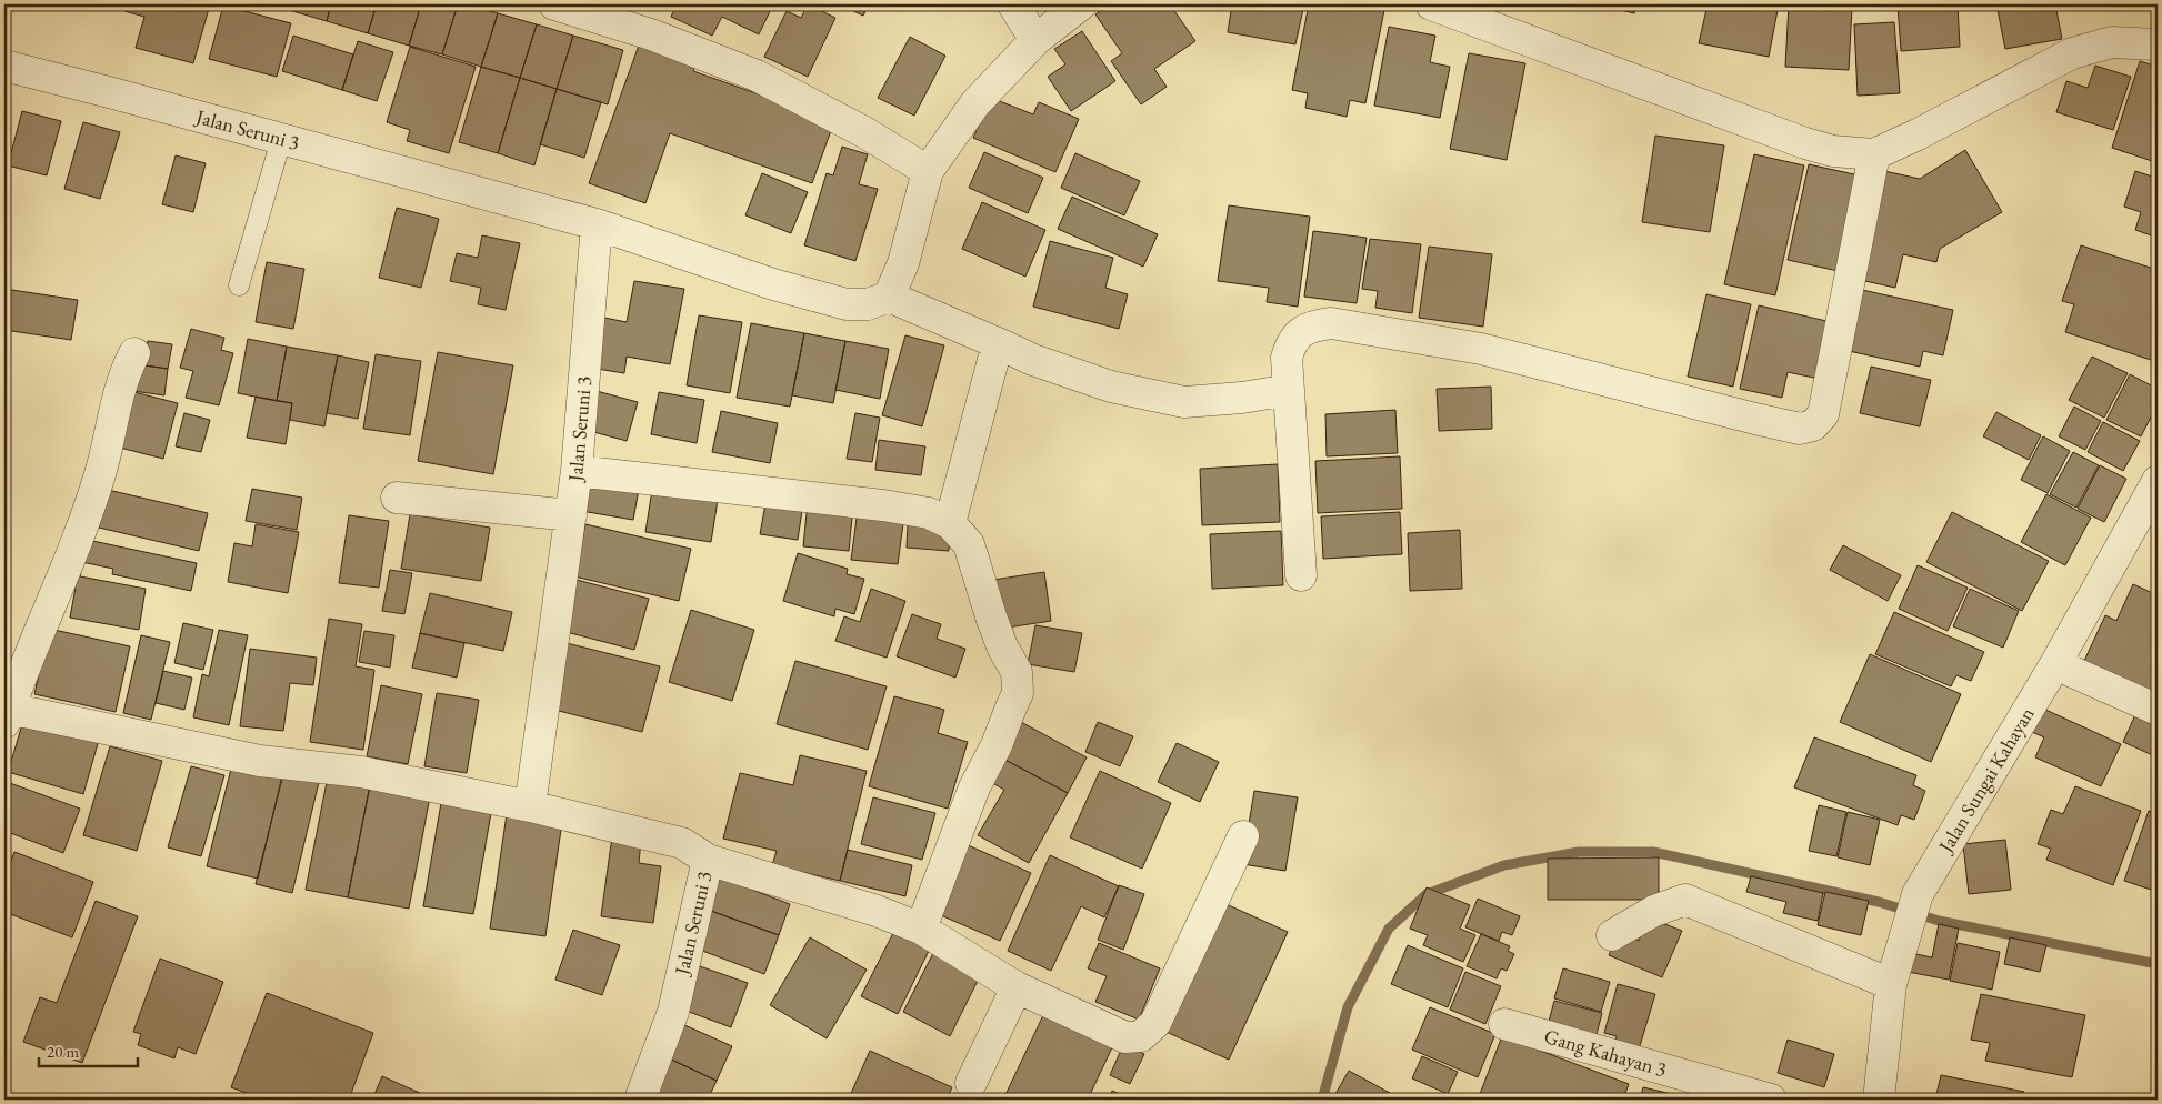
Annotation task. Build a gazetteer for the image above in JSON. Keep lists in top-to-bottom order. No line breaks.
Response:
{"streets":{"street":["Jalan Seruni 3","Jalan Sungai Kahayan","Gang Kahayan 3"]},"scale_bar":"20 m"}
